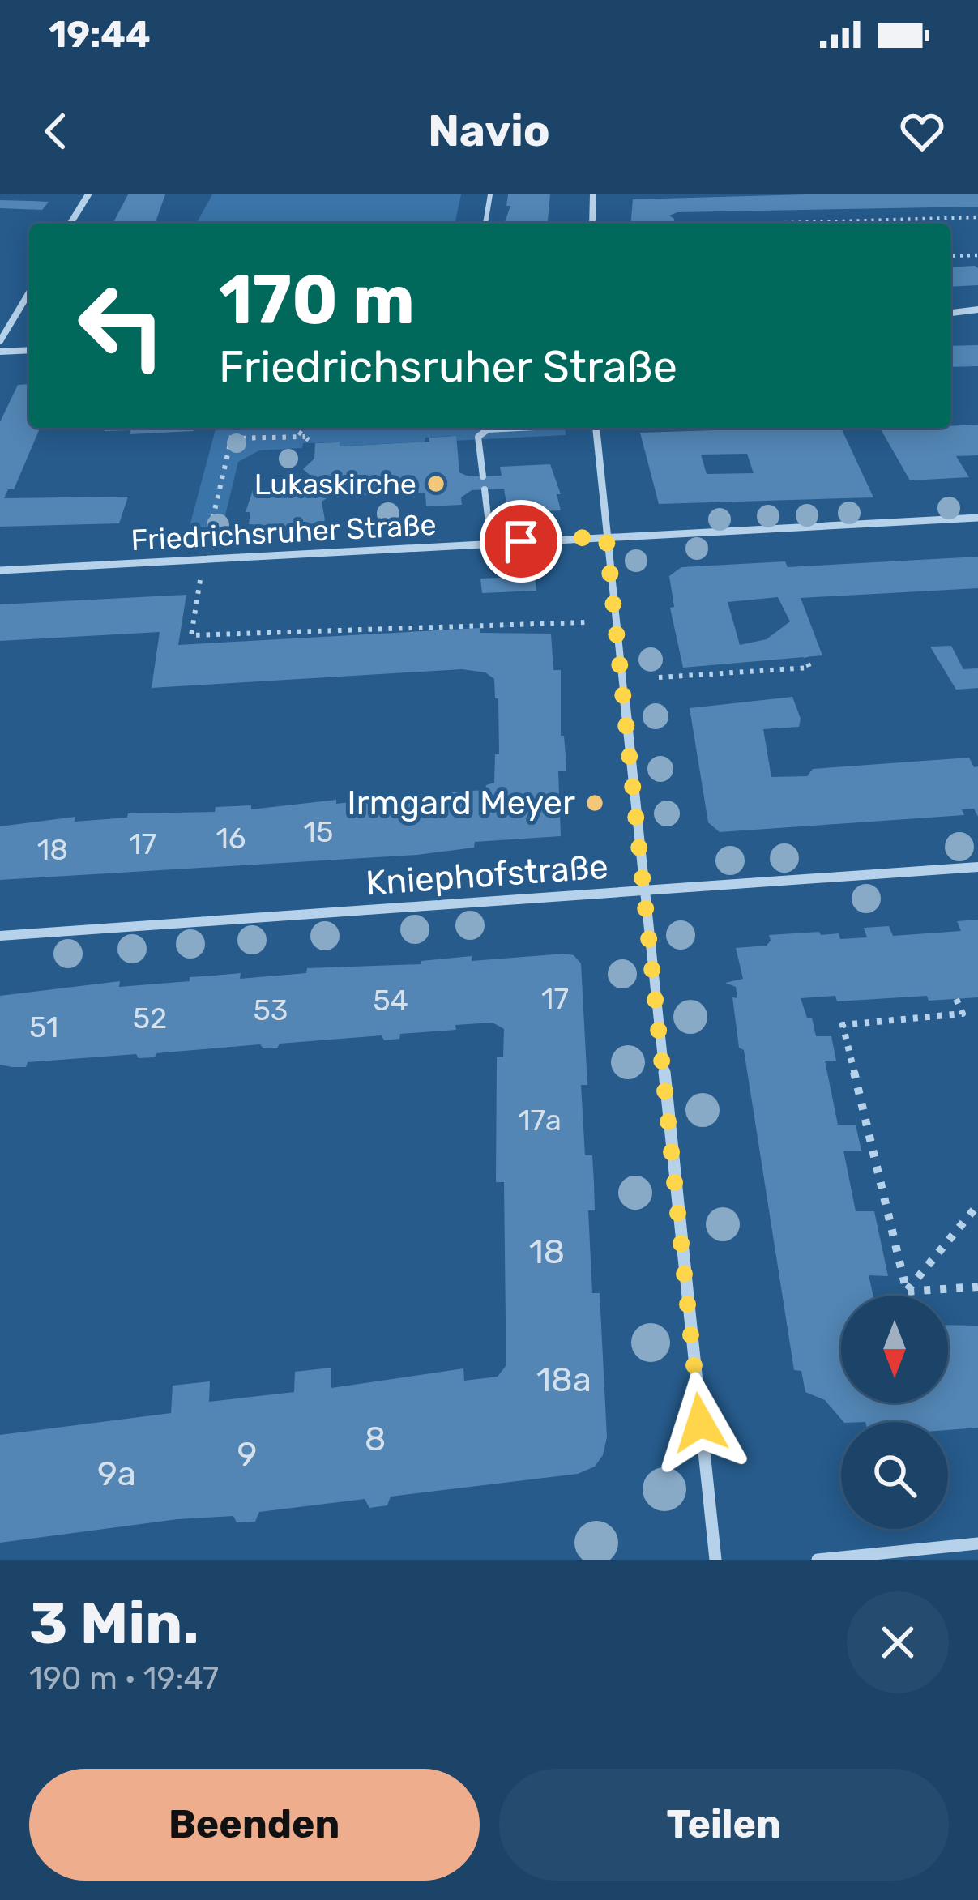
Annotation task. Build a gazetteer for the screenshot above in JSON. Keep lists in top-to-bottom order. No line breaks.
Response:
{"streets":{"street":["Friedrichsruher Straße","Kniephofstraße"]},"places":["Lukaskirche","Irmgard Meyer"],"house_numbers":["15","16","17","18","17","54","53","52","51","17a","18","18a","8","9","9a"],"north":"bottom","page":{"status":"19:44","header":"Navio","turn":["170 m","Friedrichsruher Straße"],"heading":["3 Min.","190 m · 19:47"],"buttons":["Beenden","Teilen"]}}
